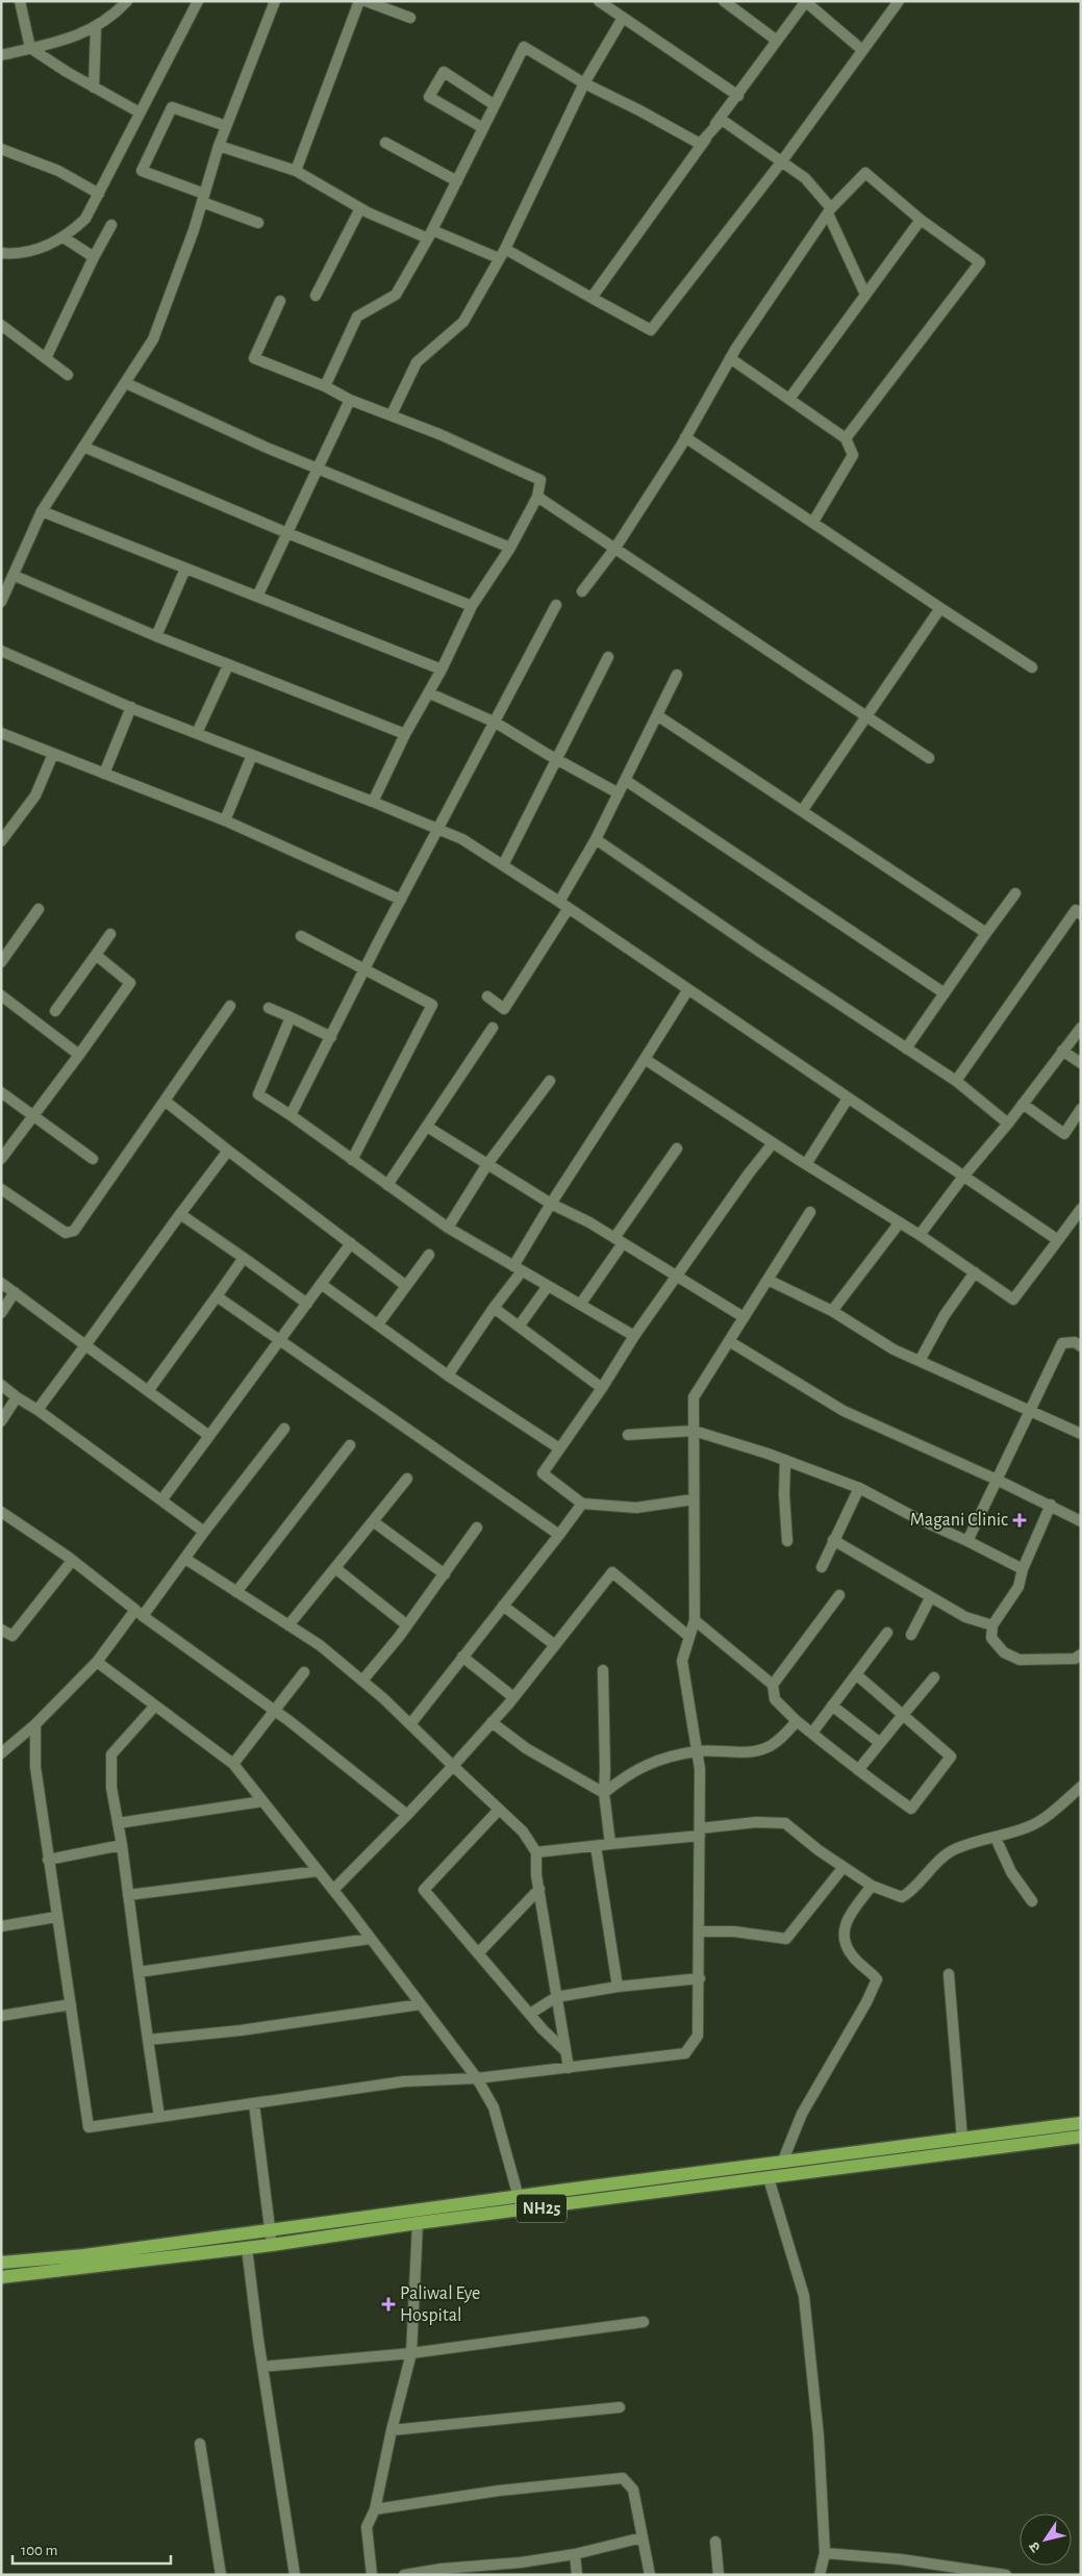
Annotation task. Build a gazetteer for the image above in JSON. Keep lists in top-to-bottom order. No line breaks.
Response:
{"streets":{"main road":["NH25"]},"places":{"health":["Magani Clinic","Paliwal Eye Hospital"]},"scale_bar":"100 m","north":"bottom left"}
